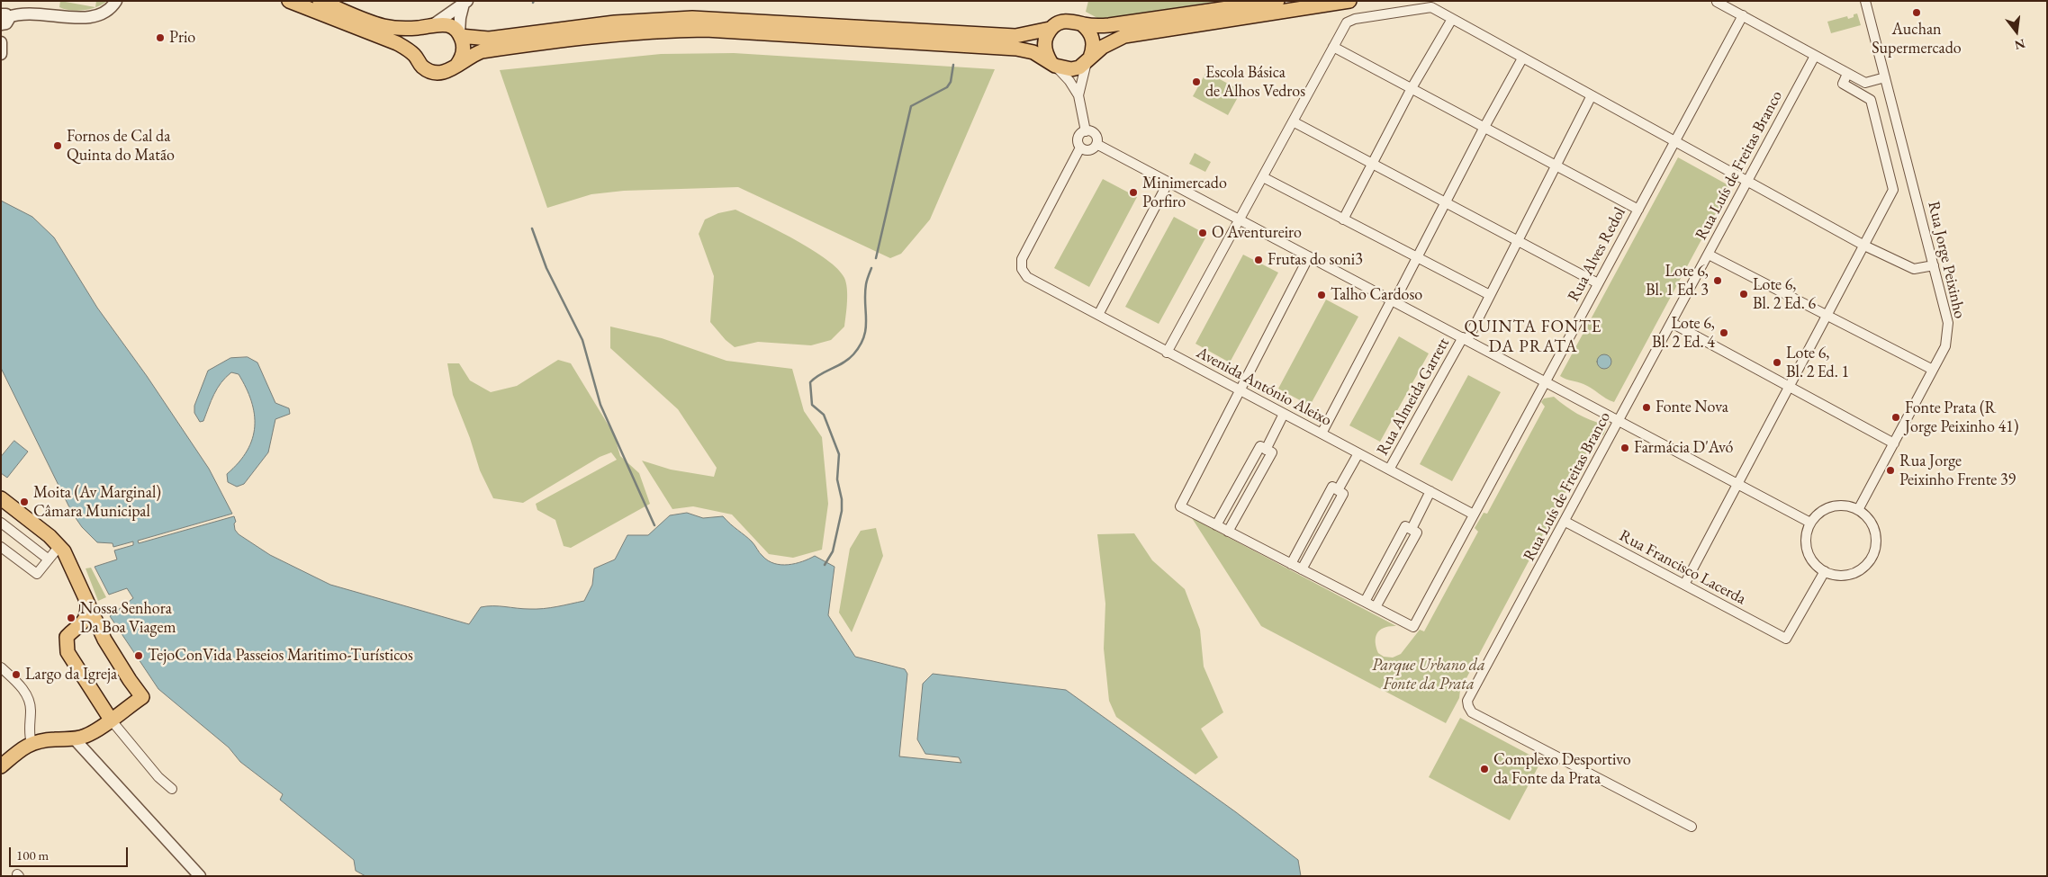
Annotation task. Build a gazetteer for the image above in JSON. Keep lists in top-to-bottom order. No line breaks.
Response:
{"streets":{"street":["Rua Luís de Freitas Branco","Rua Alves Redol","Rua Jorge Peixinho","Avenida António Aleixo","Rua Almeida Garrett","Rua Francisco Lacerda"]},"crossings":[["Rua Luís de Freitas Branco","Rua Francisco Lacerda"],["Rua Alves Redol","Avenida António Aleixo"],["Rua Jorge Peixinho","Rua Francisco Lacerda"],["Avenida António Aleixo","Rua Almeida Garrett"]],"districts":["QUINTA FONTE DA PRATA"],"parks":["Parque Urbano da Fonte da Prata"],"places":["Auchan Supermercado","Prio","Escola Básica de Alhos Vedros","Fornos de Cal da Quinta do Matão","Minimercado Porfiro","O Aventureiro","Frutas do soni3","Lote 6, Bl. 1 Ed. 3","Lote 6, Bl. 2 Ed. 6","Talho Cardoso","Lote 6, Bl. 2 Ed. 4","Lote 6, Bl. 2 Ed. 1","Fonte Nova","Fonte Prata (R Jorge Peixinho 41)","Farmácia D'Avó","Rua Jorge Peixinho Frente 39","Moita (Av Marginal) Câmara Municipal","Nossa Senhora Da Boa Viagem","TejoConVida Passeios Maritimo-Turísticos","Largo da Igreja","Complexo Desportivo da Fonte da Prata"],"scale_bar":"100 m","north":"bottom"}
